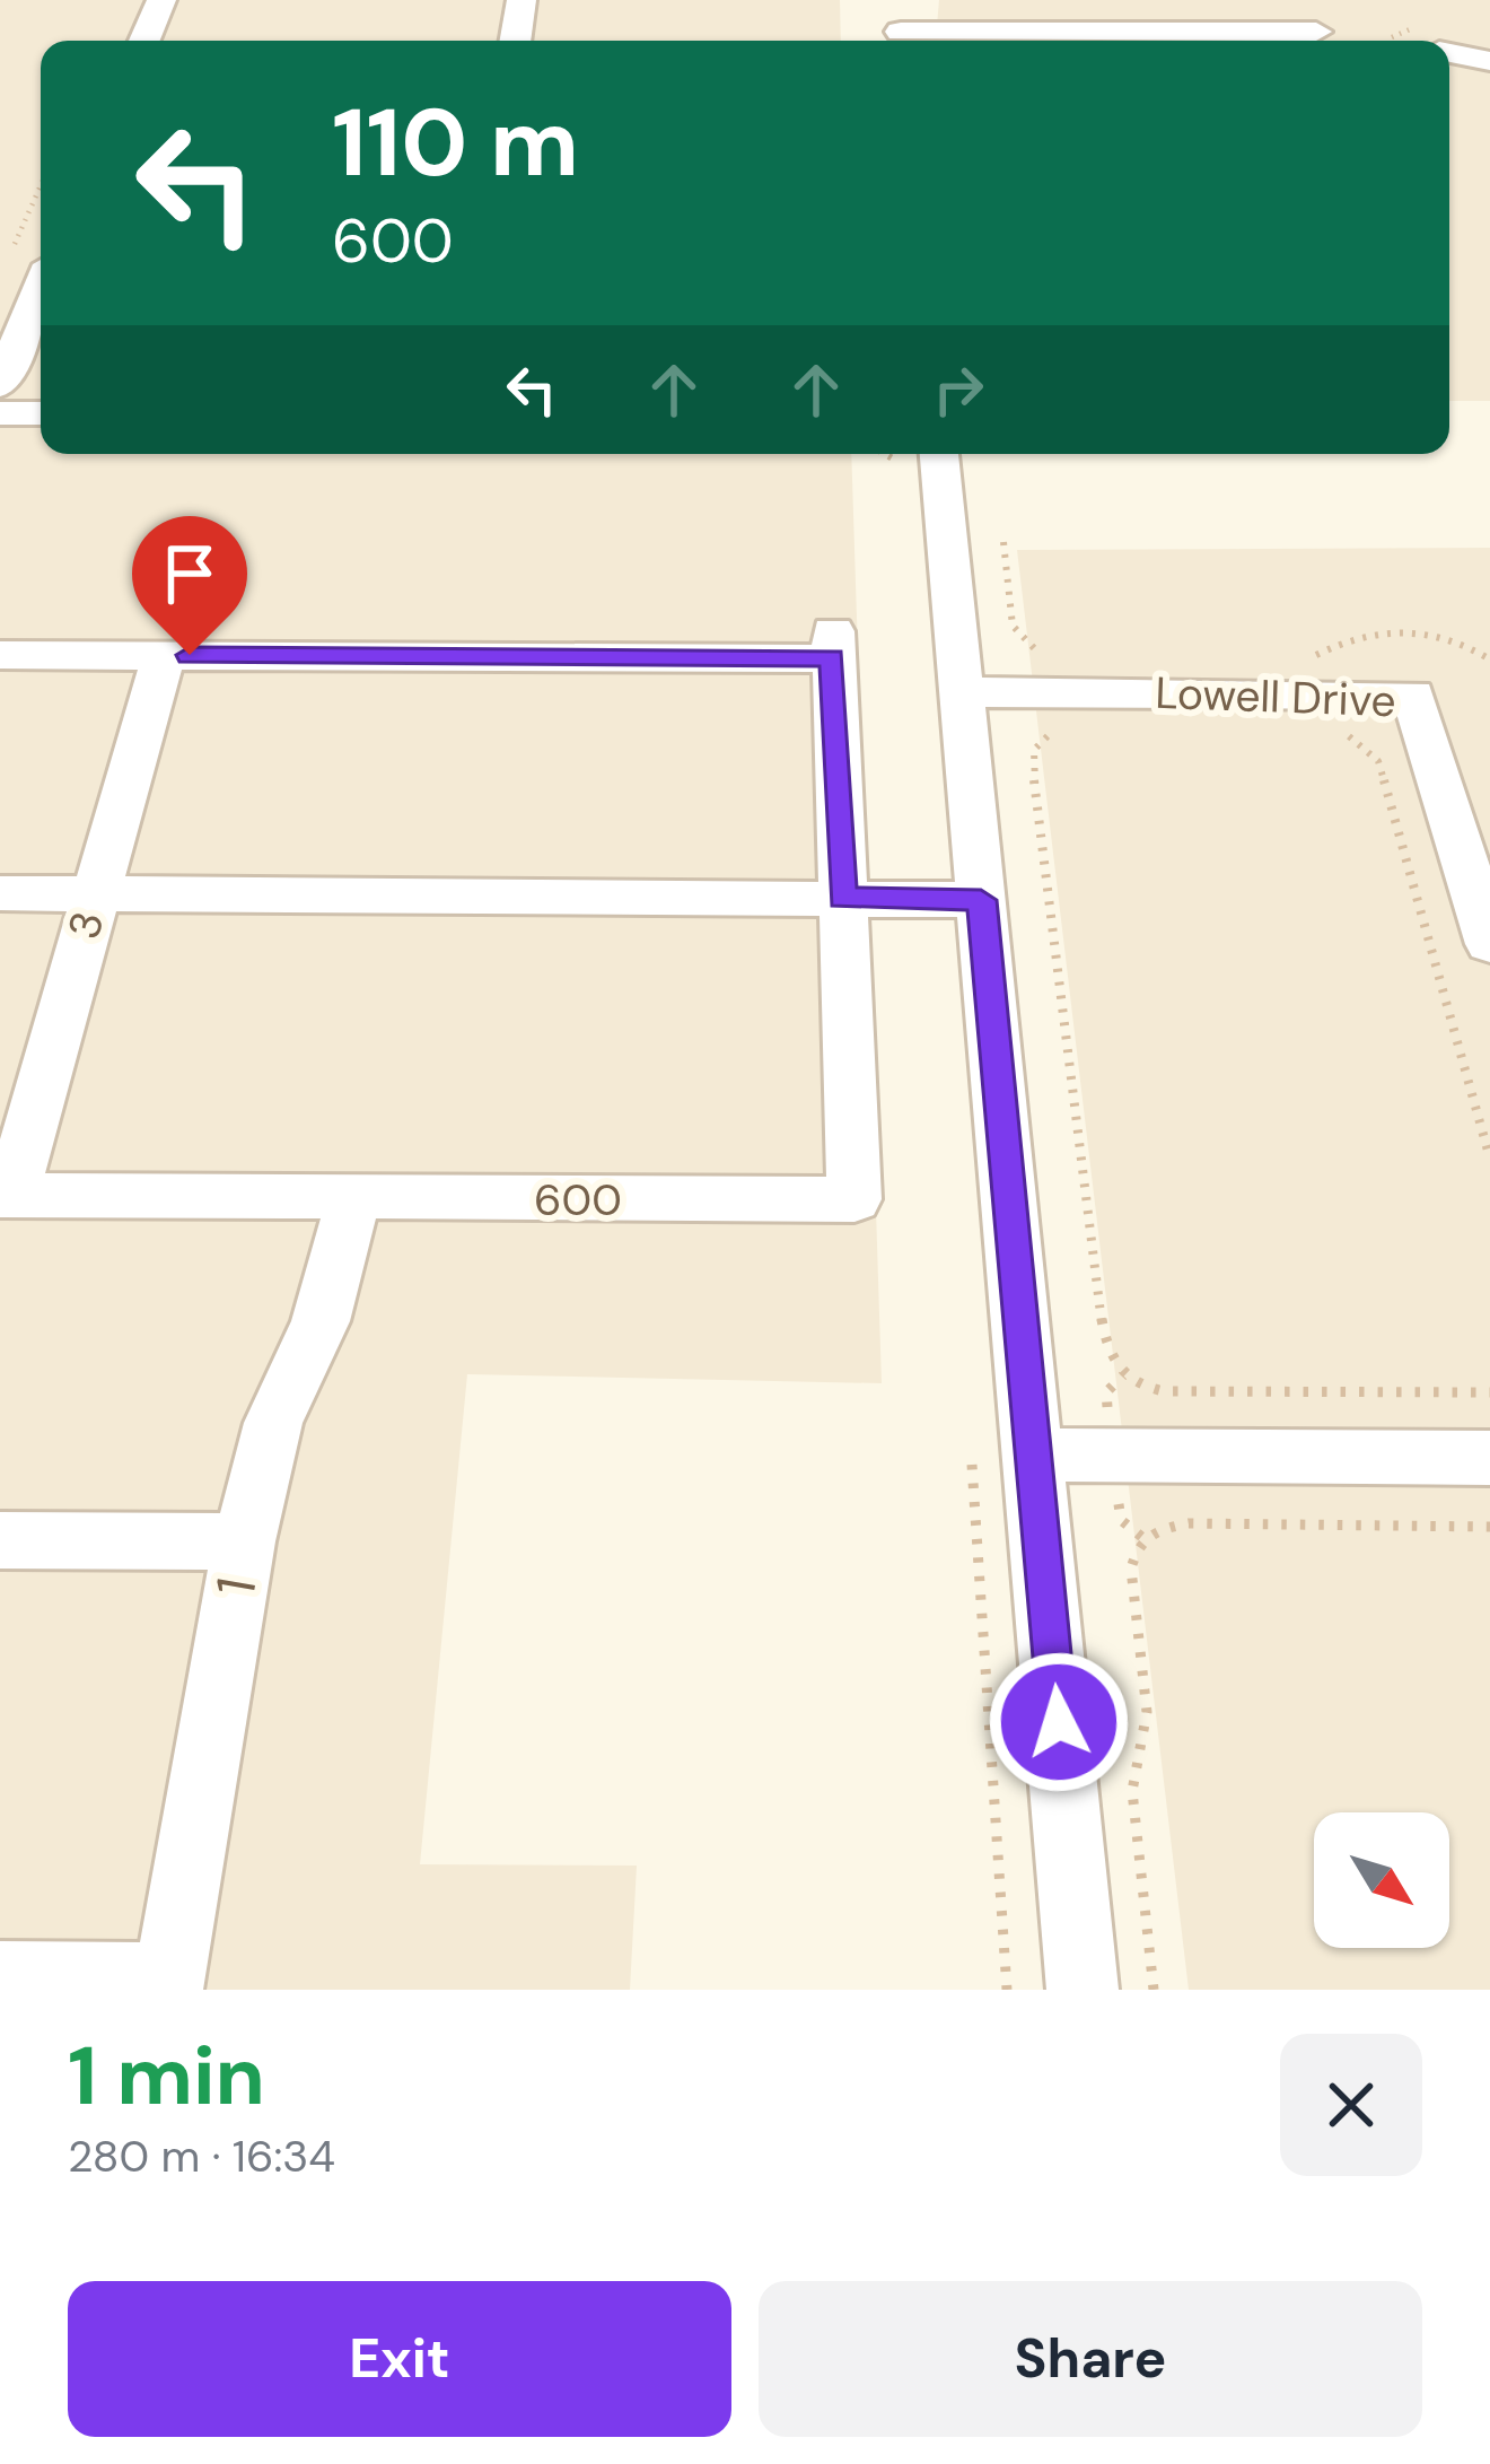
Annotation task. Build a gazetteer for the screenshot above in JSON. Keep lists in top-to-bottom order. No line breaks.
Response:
{"streets":{"street":["Lowell Drive","3","600","1"]},"crossings":[["3","600"],["600","1"]],"north":"bottom right","page":{"turn":["110 m","600"],"heading":["1 min","280 m · 16:34"],"buttons":["Exit","Share"]}}
